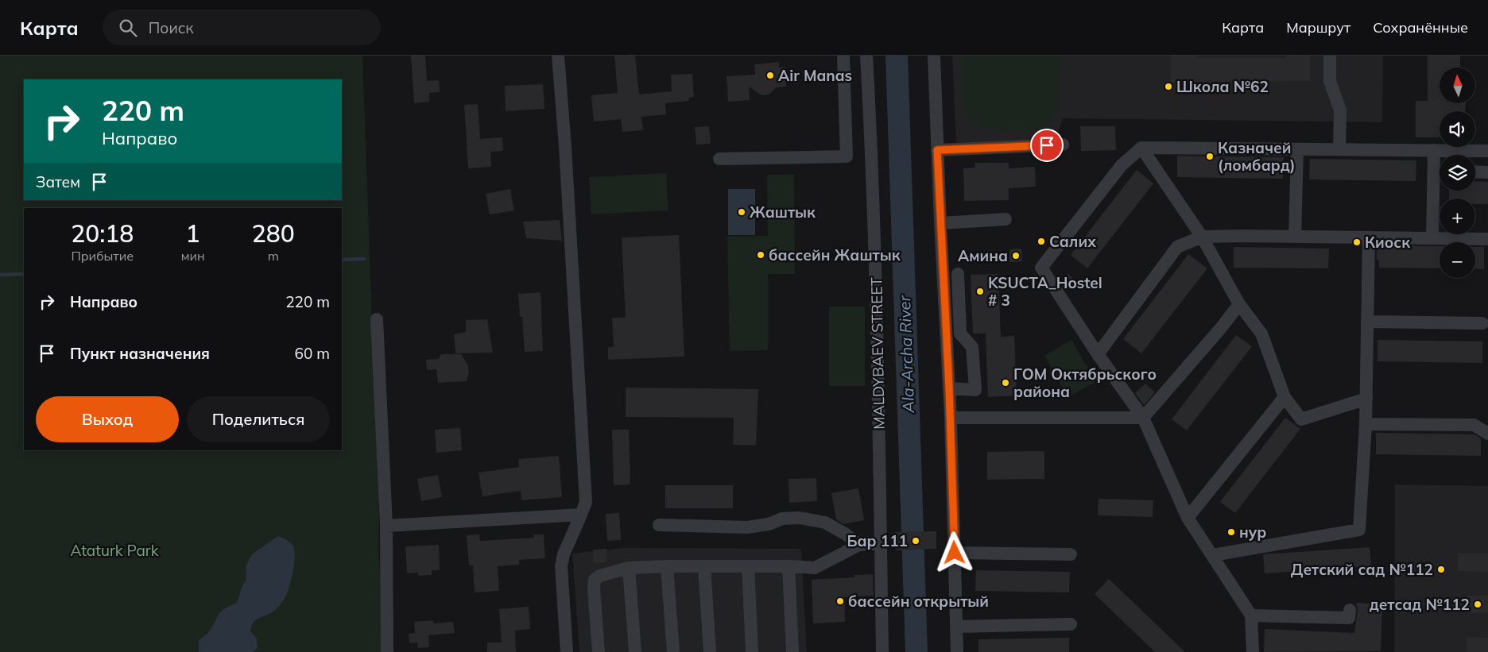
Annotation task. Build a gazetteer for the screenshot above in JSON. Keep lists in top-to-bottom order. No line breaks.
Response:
{"streets":{"street":["MALDYBAEV STREET"]},"water":["Ala-Archa River"],"parks":["Ataturk Park"],"places":["Air Manas","Школа №62","Казначей (ломбард)","Жаштык","Салих","Киоск","бассейн Жаштык","Амина","KSUCTA_Hostel # 3","ГОМ Октябрьского района","нур","Бар 111","Детский сад №112","бассейн открытый","детсад №112"],"north":"top","page":{"header":"Карта","search":"Поиск","nav":["Карта","Маршрут","Сохранённые"],"map_buttons":["+","−"],"turn":["220 m","Направо"],"then":"Затем","eta":["20:18","Прибытие","1","мин","280","m"],"list":[{"name":"Направо","value":"220 m"},{"name":"Пункт назначения","value":"60 m"}],"buttons":["Выход","Поделиться"]}}
